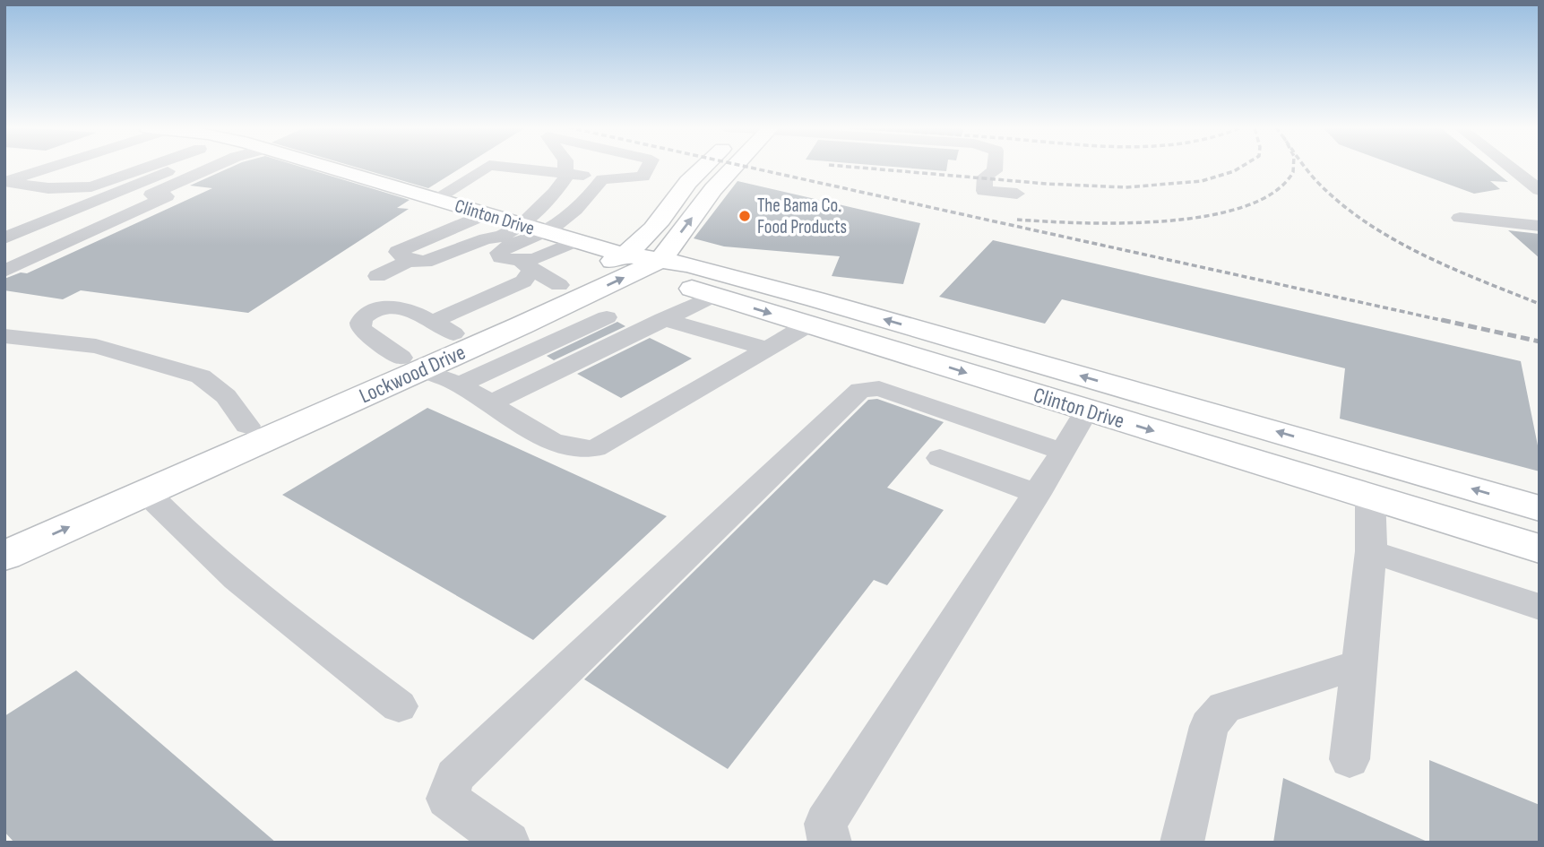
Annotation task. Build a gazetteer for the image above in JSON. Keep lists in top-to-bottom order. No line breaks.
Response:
{"streets":{"main road":["Clinton Drive","Lockwood Drive"]},"crossings":[["Clinton Drive","Lockwood Drive"]],"places":["The Bama Co. Food Products"]}
